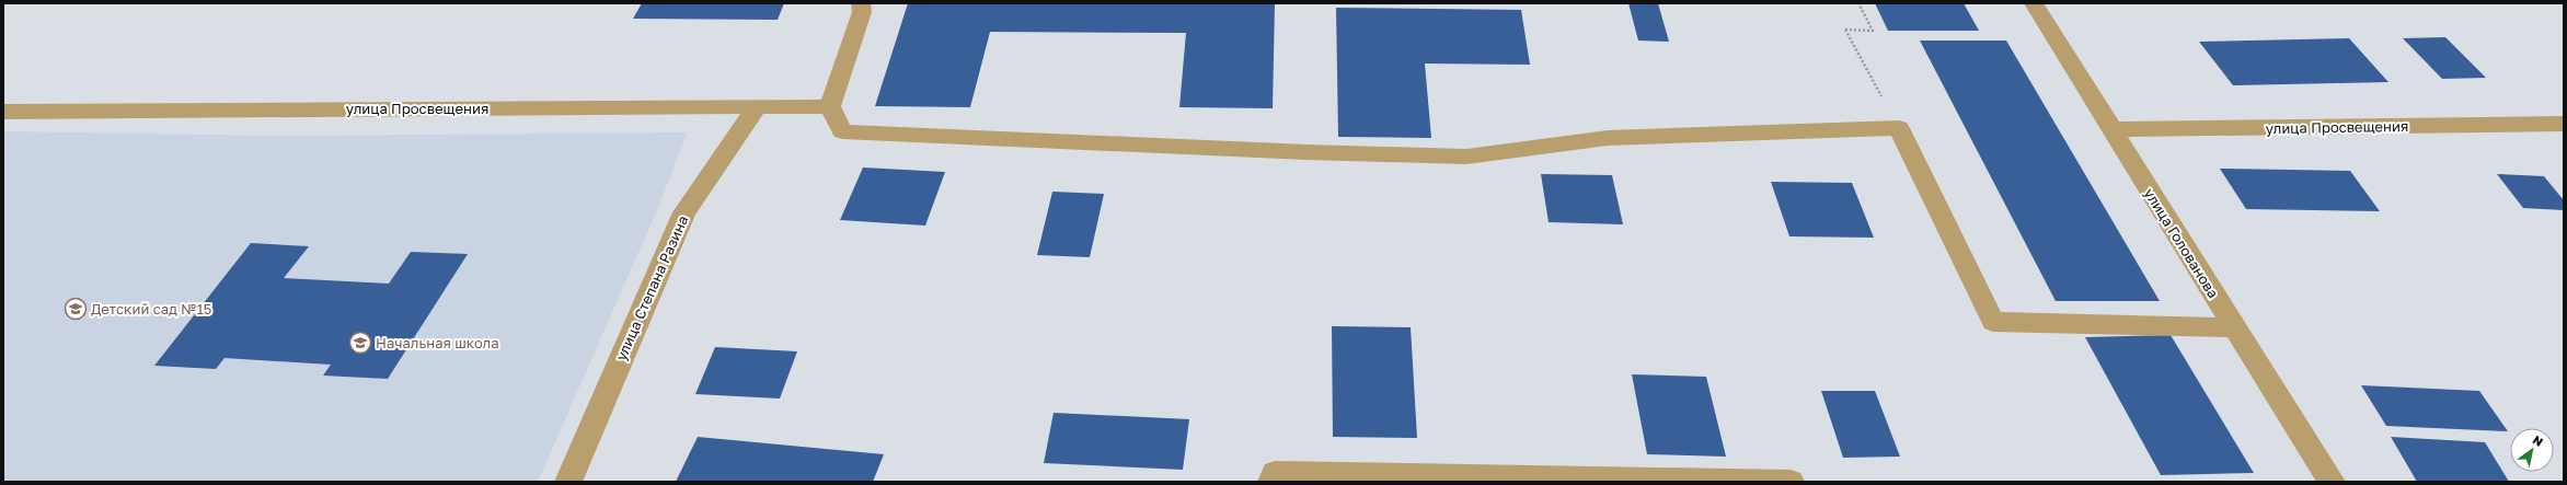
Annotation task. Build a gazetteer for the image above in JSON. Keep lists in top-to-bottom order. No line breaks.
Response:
{"streets":{"street":["улица Просвещения","улица Голованова","улица Степана Разина"]},"crossings":[["улица Просвещения","улица Голованова"],["улица Просвещения","улица Степана Разина"]],"places":{"school or university":["Детский сад №15","Начальная школа"]},"north":"top right"}
